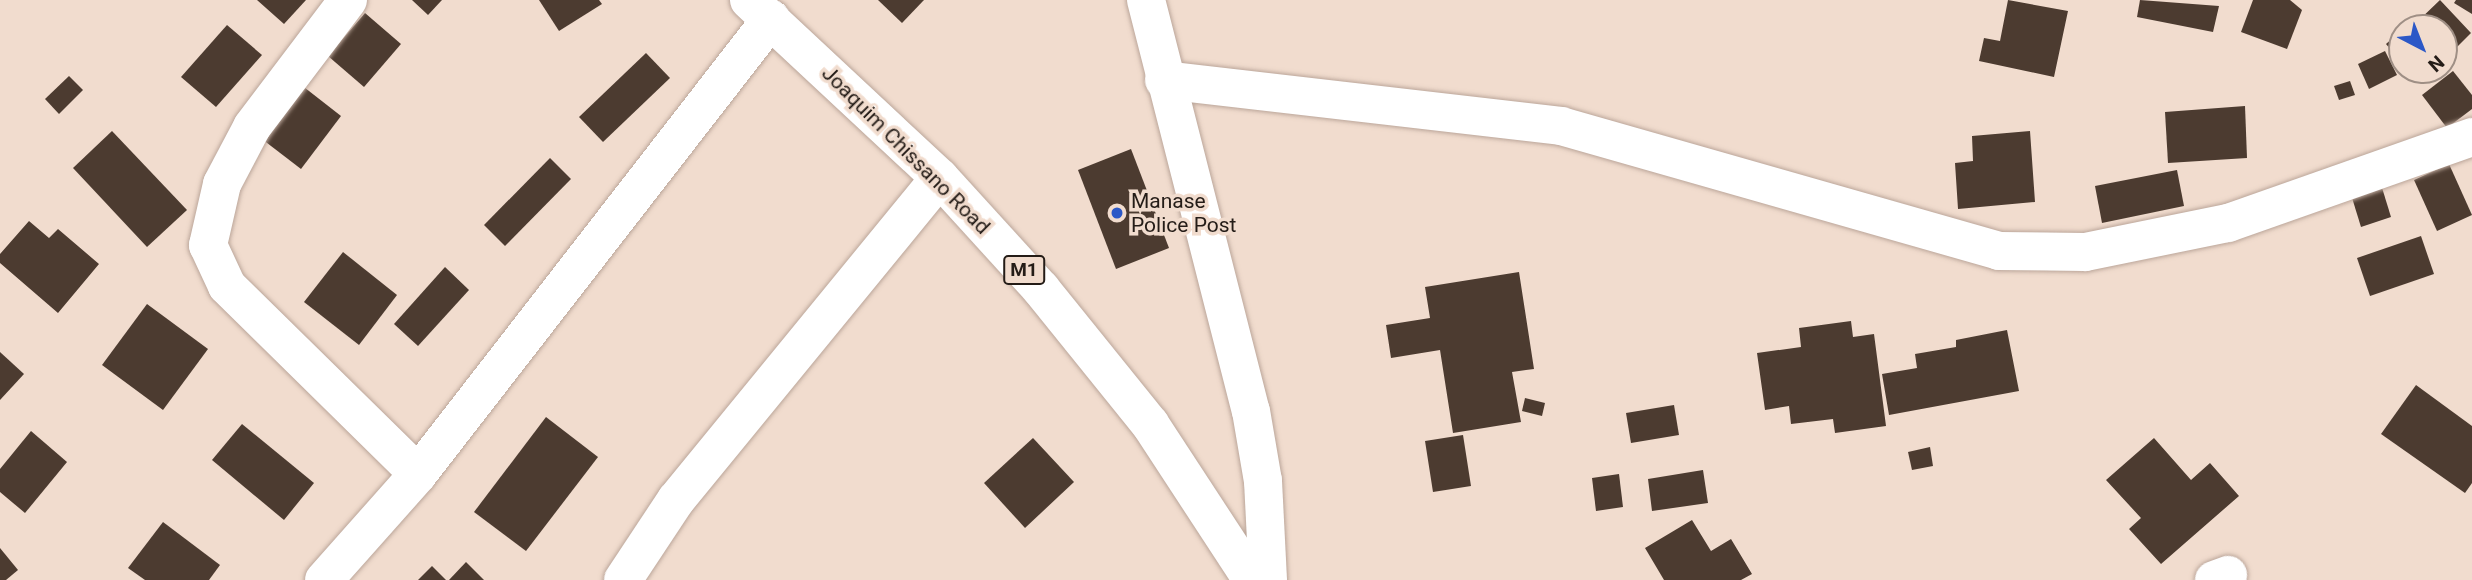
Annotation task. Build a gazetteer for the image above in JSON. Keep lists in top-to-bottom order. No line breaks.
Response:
{"streets":{"main road":["Joaquim Chissano Road","M1"]},"places":["Manase Police Post"],"north":"bottom right"}
